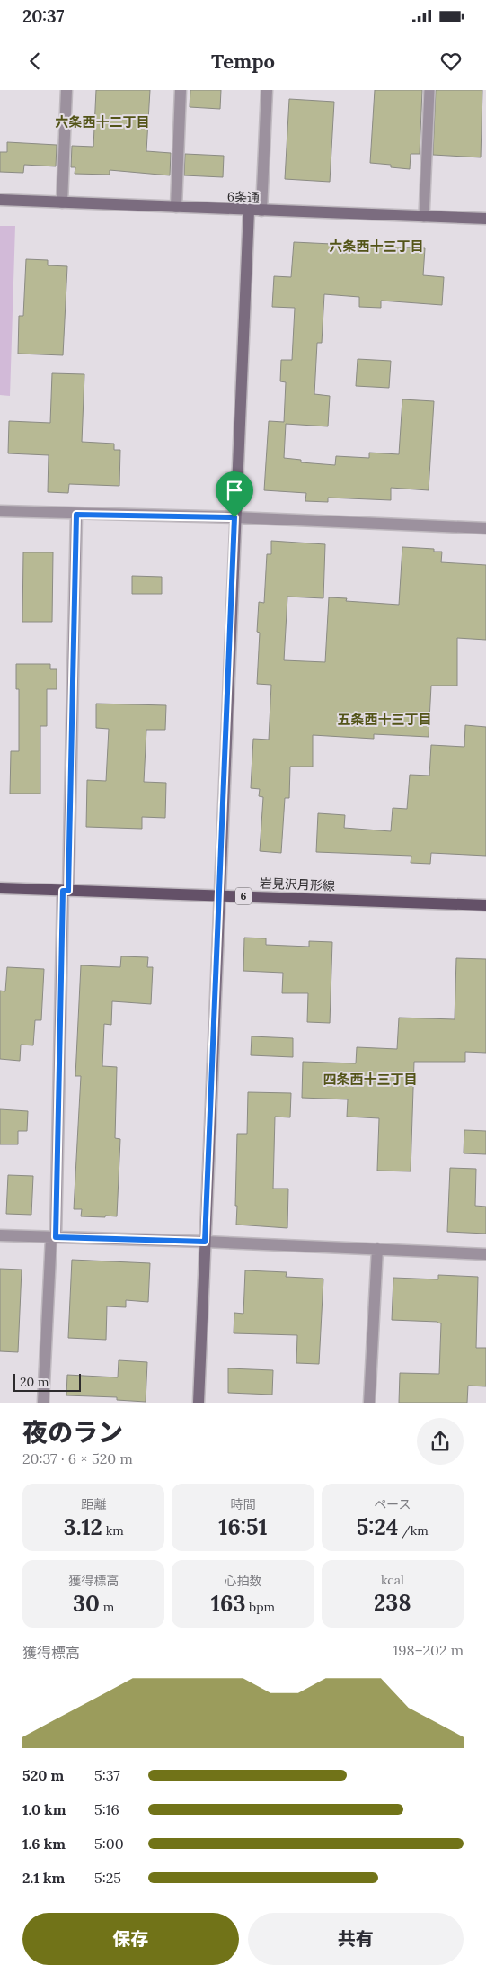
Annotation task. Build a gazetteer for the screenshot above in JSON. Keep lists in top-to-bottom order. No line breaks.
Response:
{"streets":{"main road":["岩見沢月形線","6"],"street":["6条通"]},"districts":["六条西十二丁目","六条西十三丁目","五条西十三丁目","四条西十三丁目"],"scale_bar":"20 m","page":{"status":"20:37","header":"Tempo","scale":"20 m","heading":["夜のラン","20:37 · 6 × 520 m"],"stats":[["距離","3.12 km"],["時間","16:51"],["ペース","5:24 /km"],["獲得標高","30 m"],["心拍数","163 bpm"],["kcal","238"]],"chart":["獲得標高","198–202 m"],"list":[{"name":"520 m","note":"5:37"},{"name":"1.0 km","note":"5:16"},{"name":"1.6 km","note":"5:00"},{"name":"2.1 km","note":"5:25"}],"buttons":["保存","共有"]}}
